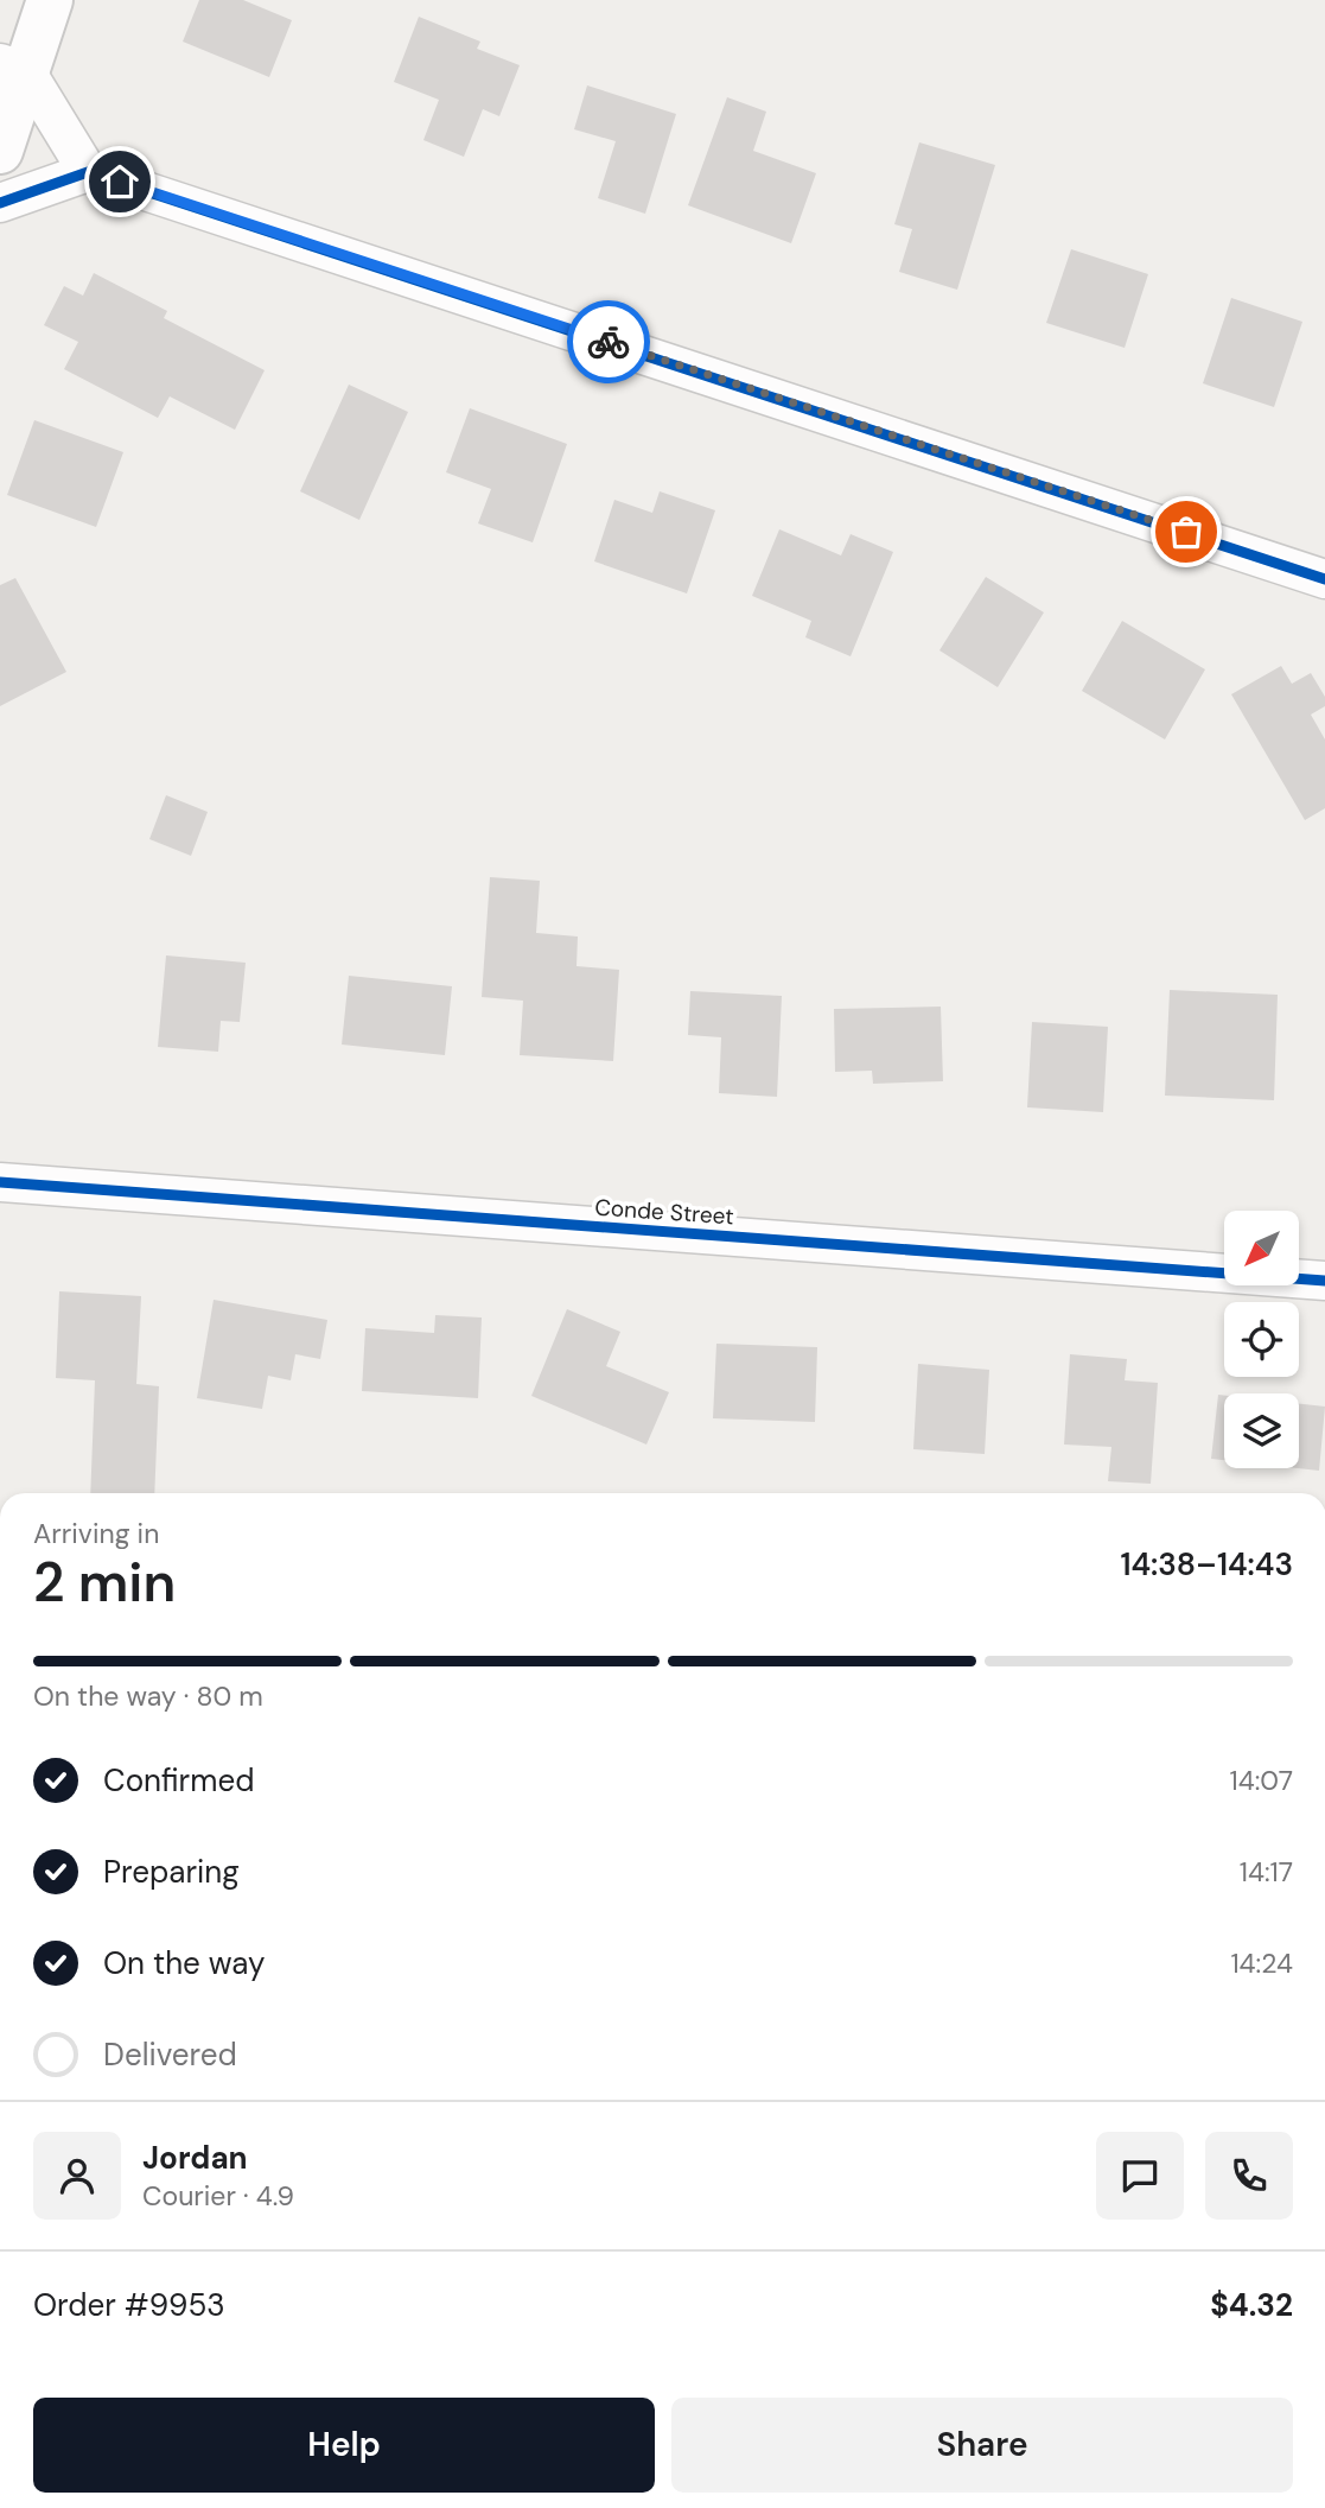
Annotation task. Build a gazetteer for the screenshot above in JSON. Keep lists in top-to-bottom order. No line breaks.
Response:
{"streets":{"street":["Conde Street"]},"north":"bottom left","page":{"heading":["2 min","Arriving in","14:38–14:43"],"panel":["Jordan","Courier · 4.9","Order #9953","$4.32"],"bar":"On the way · 80 m","list":[["Confirmed","14:07"],["Preparing","14:17"],["On the way","14:24"],"Delivered"],"buttons":["Help","Share"]}}
